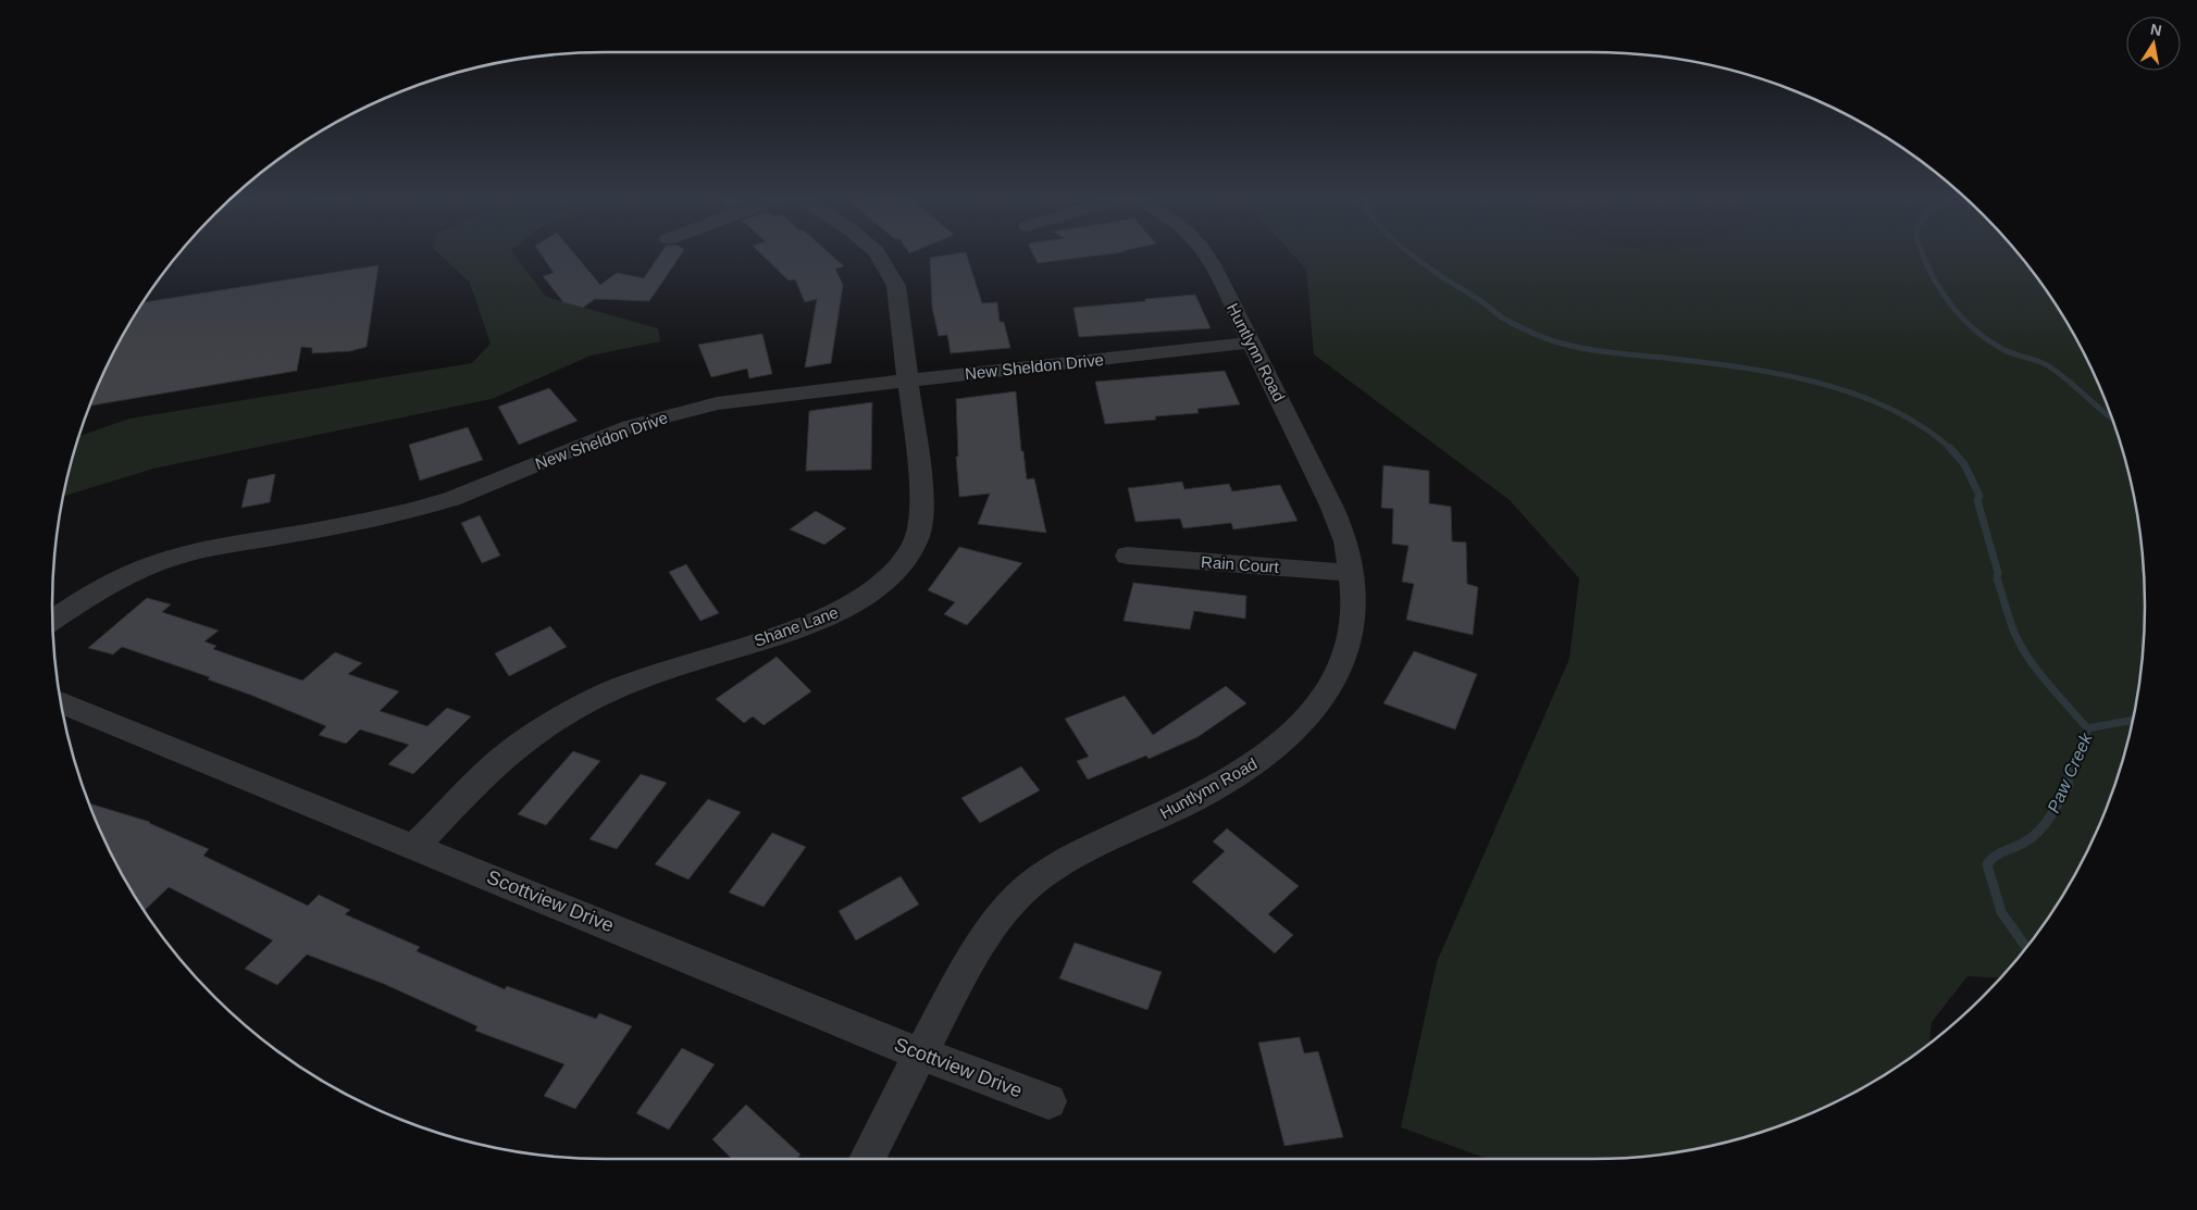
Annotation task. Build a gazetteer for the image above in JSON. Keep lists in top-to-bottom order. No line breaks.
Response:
{"streets":{"street":["Huntlynn Road","New Sheldon Drive","Rain Court","Shane Lane","Scottview Drive"]},"crossings":[["Huntlynn Road","New Sheldon Drive"],["Huntlynn Road","Rain Court"],["Huntlynn Road","Scottview Drive"],["New Sheldon Drive","Shane Lane"],["Shane Lane","Scottview Drive"]],"water":["Paw Creek"],"north":"top"}
